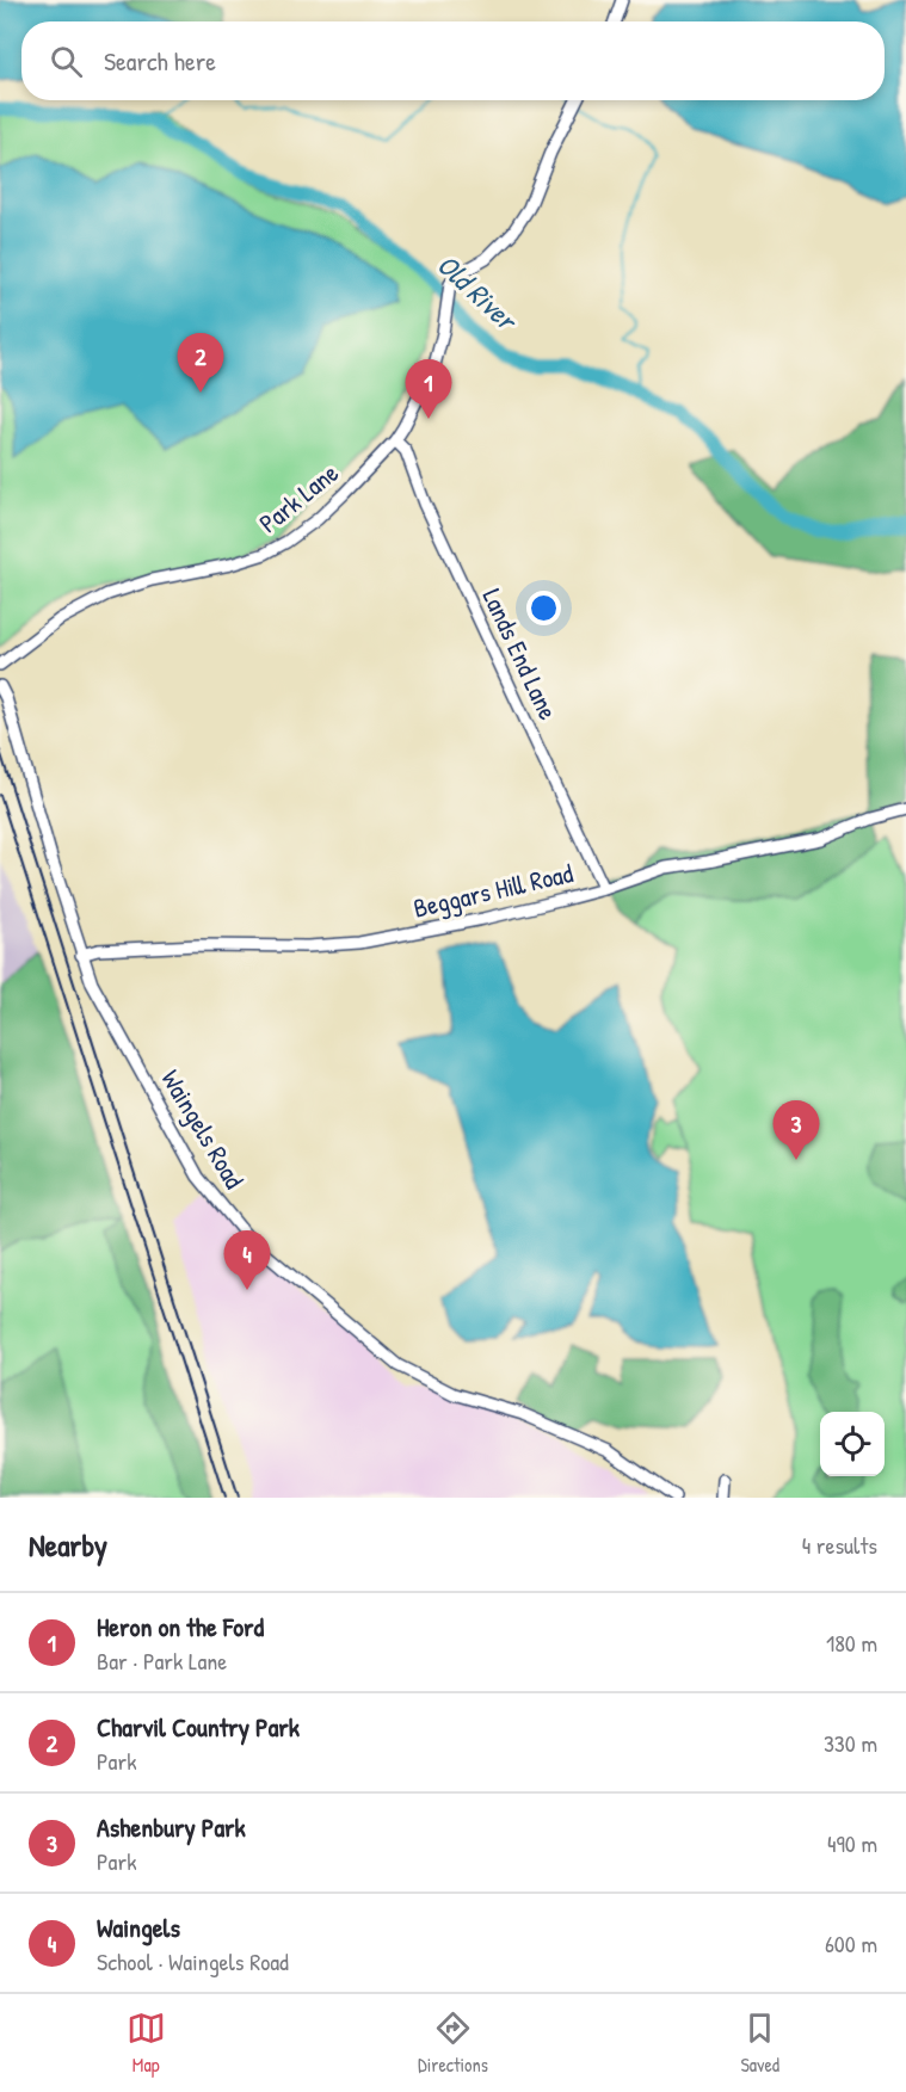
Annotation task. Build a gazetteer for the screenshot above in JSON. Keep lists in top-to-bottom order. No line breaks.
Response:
{"streets":{"street":["Park Lane","Lands End Lane","Beggars Hill Road","Waingels Road"]},"crossings":[["Park Lane","Lands End Lane"],["Lands End Lane","Beggars Hill Road"],["Beggars Hill Road","Waingels Road"]],"water":["Old River"],"page":{"search":"Search here","pins":["2","1","3","4"],"heading":["Nearby","4 results"],"list":[{"mark":"1","name":"Heron on the Ford","note":"Bar · Park Lane","value":"180 m"},{"mark":"2","name":"Charvil Country Park","note":"Park","value":"330 m"},{"mark":"3","name":"Ashenbury Park","note":"Park","value":"490 m"},{"mark":"4","name":"Waingels","note":"School · Waingels Road","value":"600 m"}],"nav":["Map","Directions","Saved"]}}
